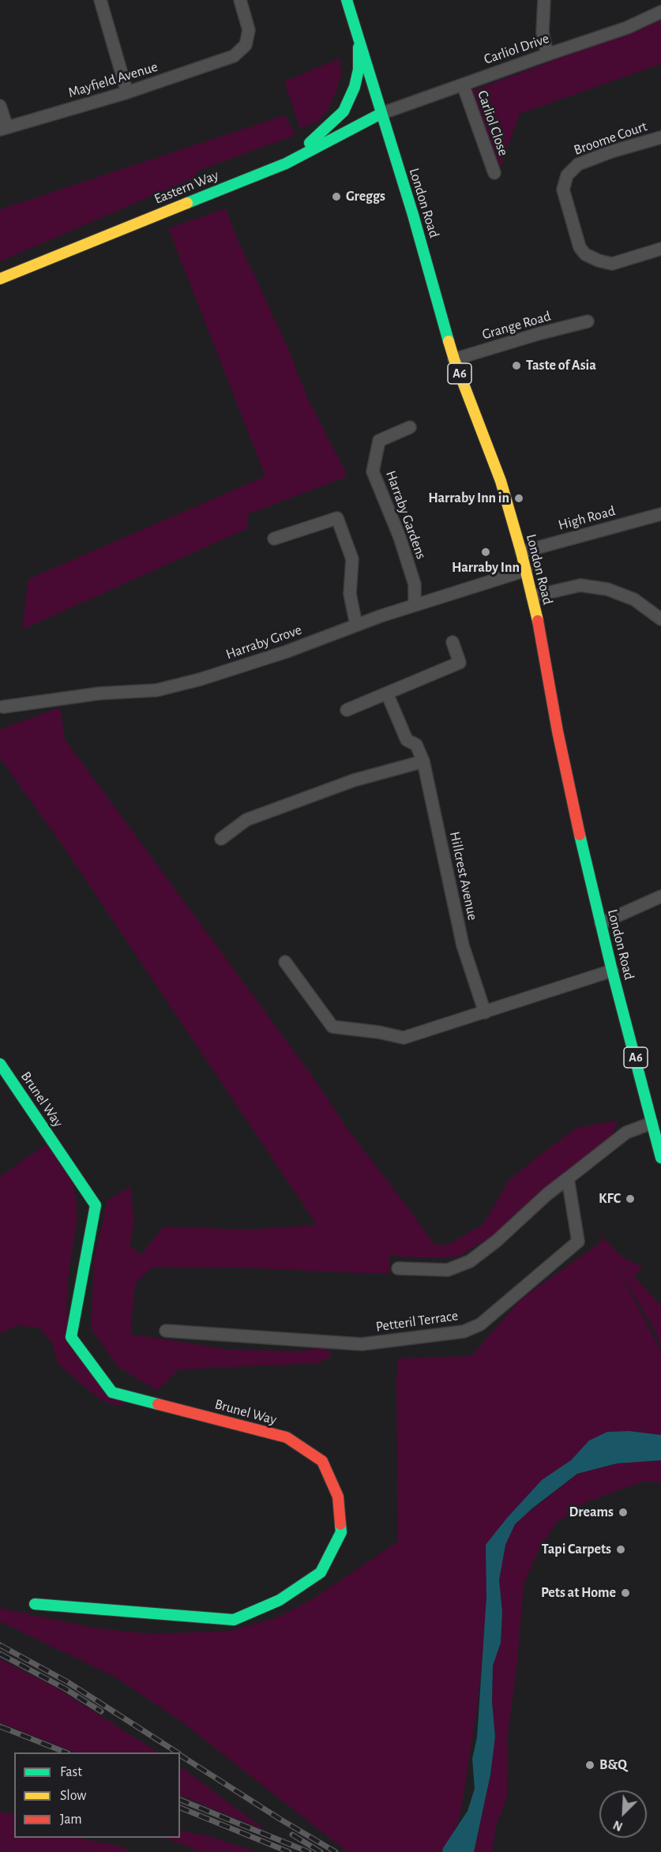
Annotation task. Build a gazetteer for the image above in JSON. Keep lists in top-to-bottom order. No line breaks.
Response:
{"streets":{"street":["Carliol Drive","Mayfield Avenue","Carliol Close","Broome Court","Eastern Way","London Road","Grange Road","A6","Harraby Gardens","High Road","Harraby Grove","Hillcrest Avenue","Brunel Way","Petteril Terrace"]},"crossings":[["Carliol Drive","Carliol Close"],["Carliol Drive","Eastern Way"],["Carliol Drive","London Road"],["Eastern Way","London Road"],["London Road","Grange Road"],["London Road","High Road"],["London Road","Harraby Grove"],["Harraby Gardens","Harraby Grove"]],"places":["Greggs","Taste of Asia","Harraby Inn in","Harraby Inn","KFC","Dreams","Tapi Carpets","Pets at Home","B&Q"],"legend":["Fast","Slow","Jam"],"north":"bottom left"}
